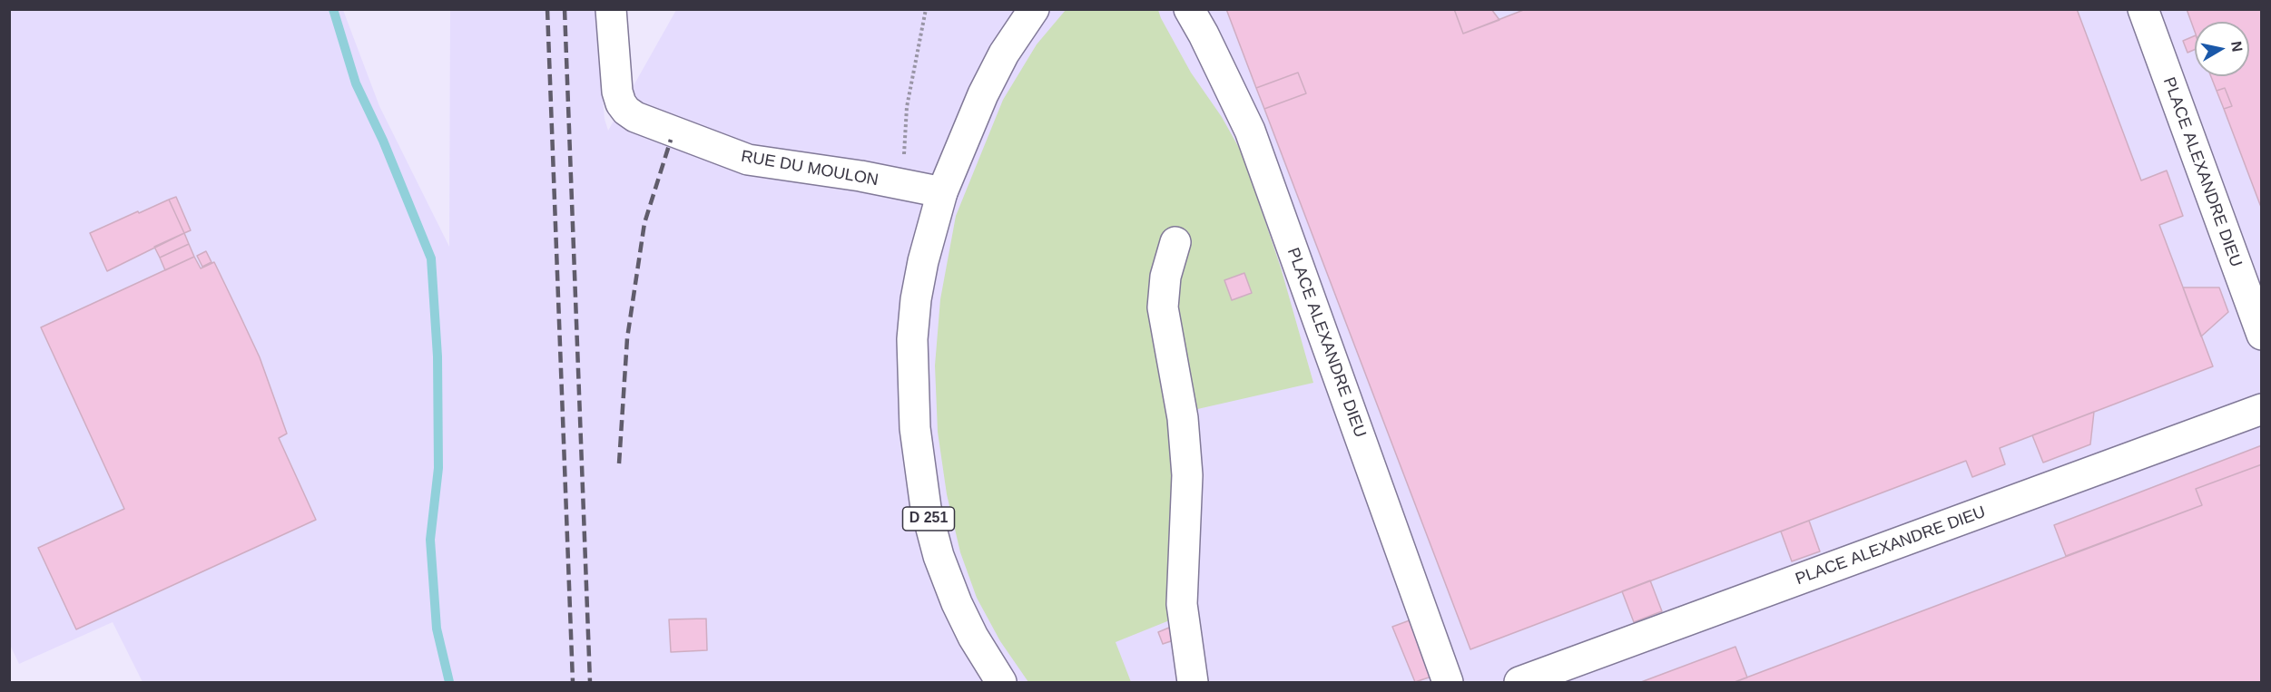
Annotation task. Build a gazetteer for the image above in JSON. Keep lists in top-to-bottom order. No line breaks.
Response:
{"streets":{"main road":["RUE DU MOULON","PLACE ALEXANDRE DIEU","D 251"]},"crossings":[["RUE DU MOULON","D 251"]],"north":"right"}
